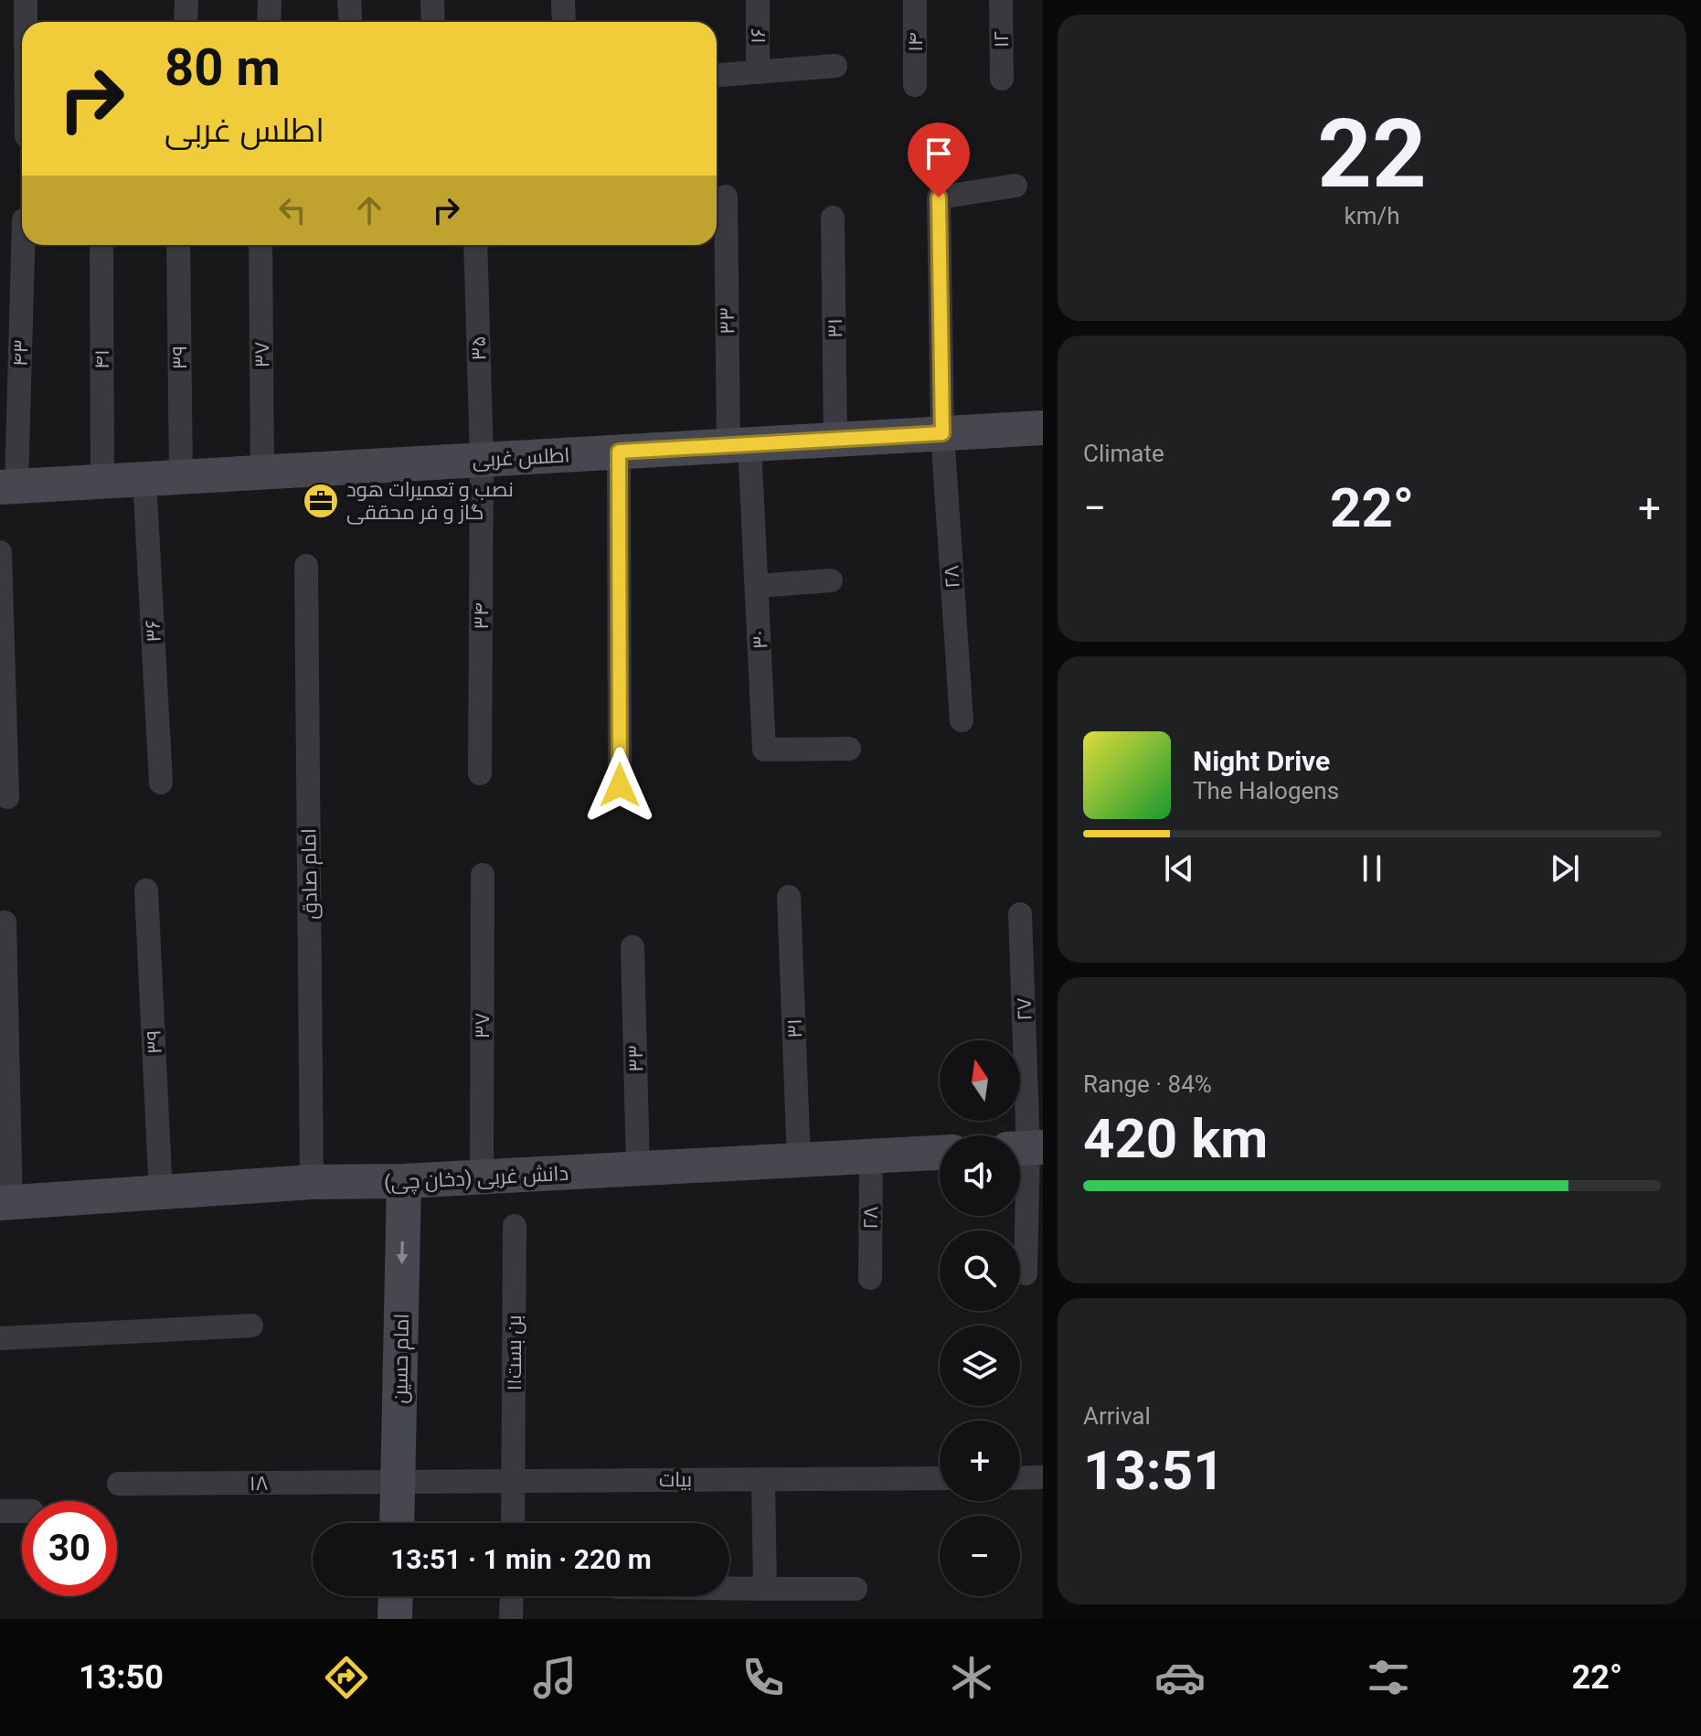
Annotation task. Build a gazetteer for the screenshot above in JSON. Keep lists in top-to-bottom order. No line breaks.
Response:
{"streets":{"street":["۱۶","۱۲","۱۴","۳۳","۳۱","۳۵","۴۳","۳۷","۳۹","۴۱","اطلس غربی","۲۸","۳۴","۳۶","۳۰","امام صادق","۲۷","دانش غربی (دخان چی)","بن بست۱۱","امام حسین","بیات","۱۸"]},"crossings":[["۳۳","اطلس غربی"],["۳۳","۳۰"],["۳۳","دانش غربی (دخان چی)"],["۳۱","اطلس غربی"],["۳۱","دانش غربی (دخان چی)"],["۳۵","اطلس غربی"],["۳۵","۳۴"],["۴۳","اطلس غربی"],["۳۷","اطلس غربی"],["۳۷","دانش غربی (دخان چی)"],["۳۹","اطلس غربی"],["۳۹","دانش غربی (دخان چی)"],["۴۱","اطلس غربی"],["اطلس غربی","۲۸"],["اطلس غربی","۳۴"],["اطلس غربی","۳۶"],["اطلس غربی","۳۰"],["۲۸","دانش غربی (دخان چی)"],["امام صادق","دانش غربی (دخان چی)"],["دانش غربی (دخان چی)","امام حسین"],["بن بست۱۱","بیات"],["امام حسین","بیات"],["امام حسین","۱۸"],["بیات","۱۸"]],"one_way":["امام حسین"],"places":{"office":["نصب و تعمیرات هود گاز و فر محققی"]},"north":"top","page":{"tile":[["22","km/h"],"Climate",["Range · 84%","420 km"],["Arrival","13:51"]],"turn":["80 m","اطلس غربی"],"heat":["−","22°","+"],"song":["Night Drive","The Halogens"],"map_buttons":["+","−"],"limit":"30","trip":"13:51 · 1 min · 220 m","tabs":["13:50","22°"]}}
